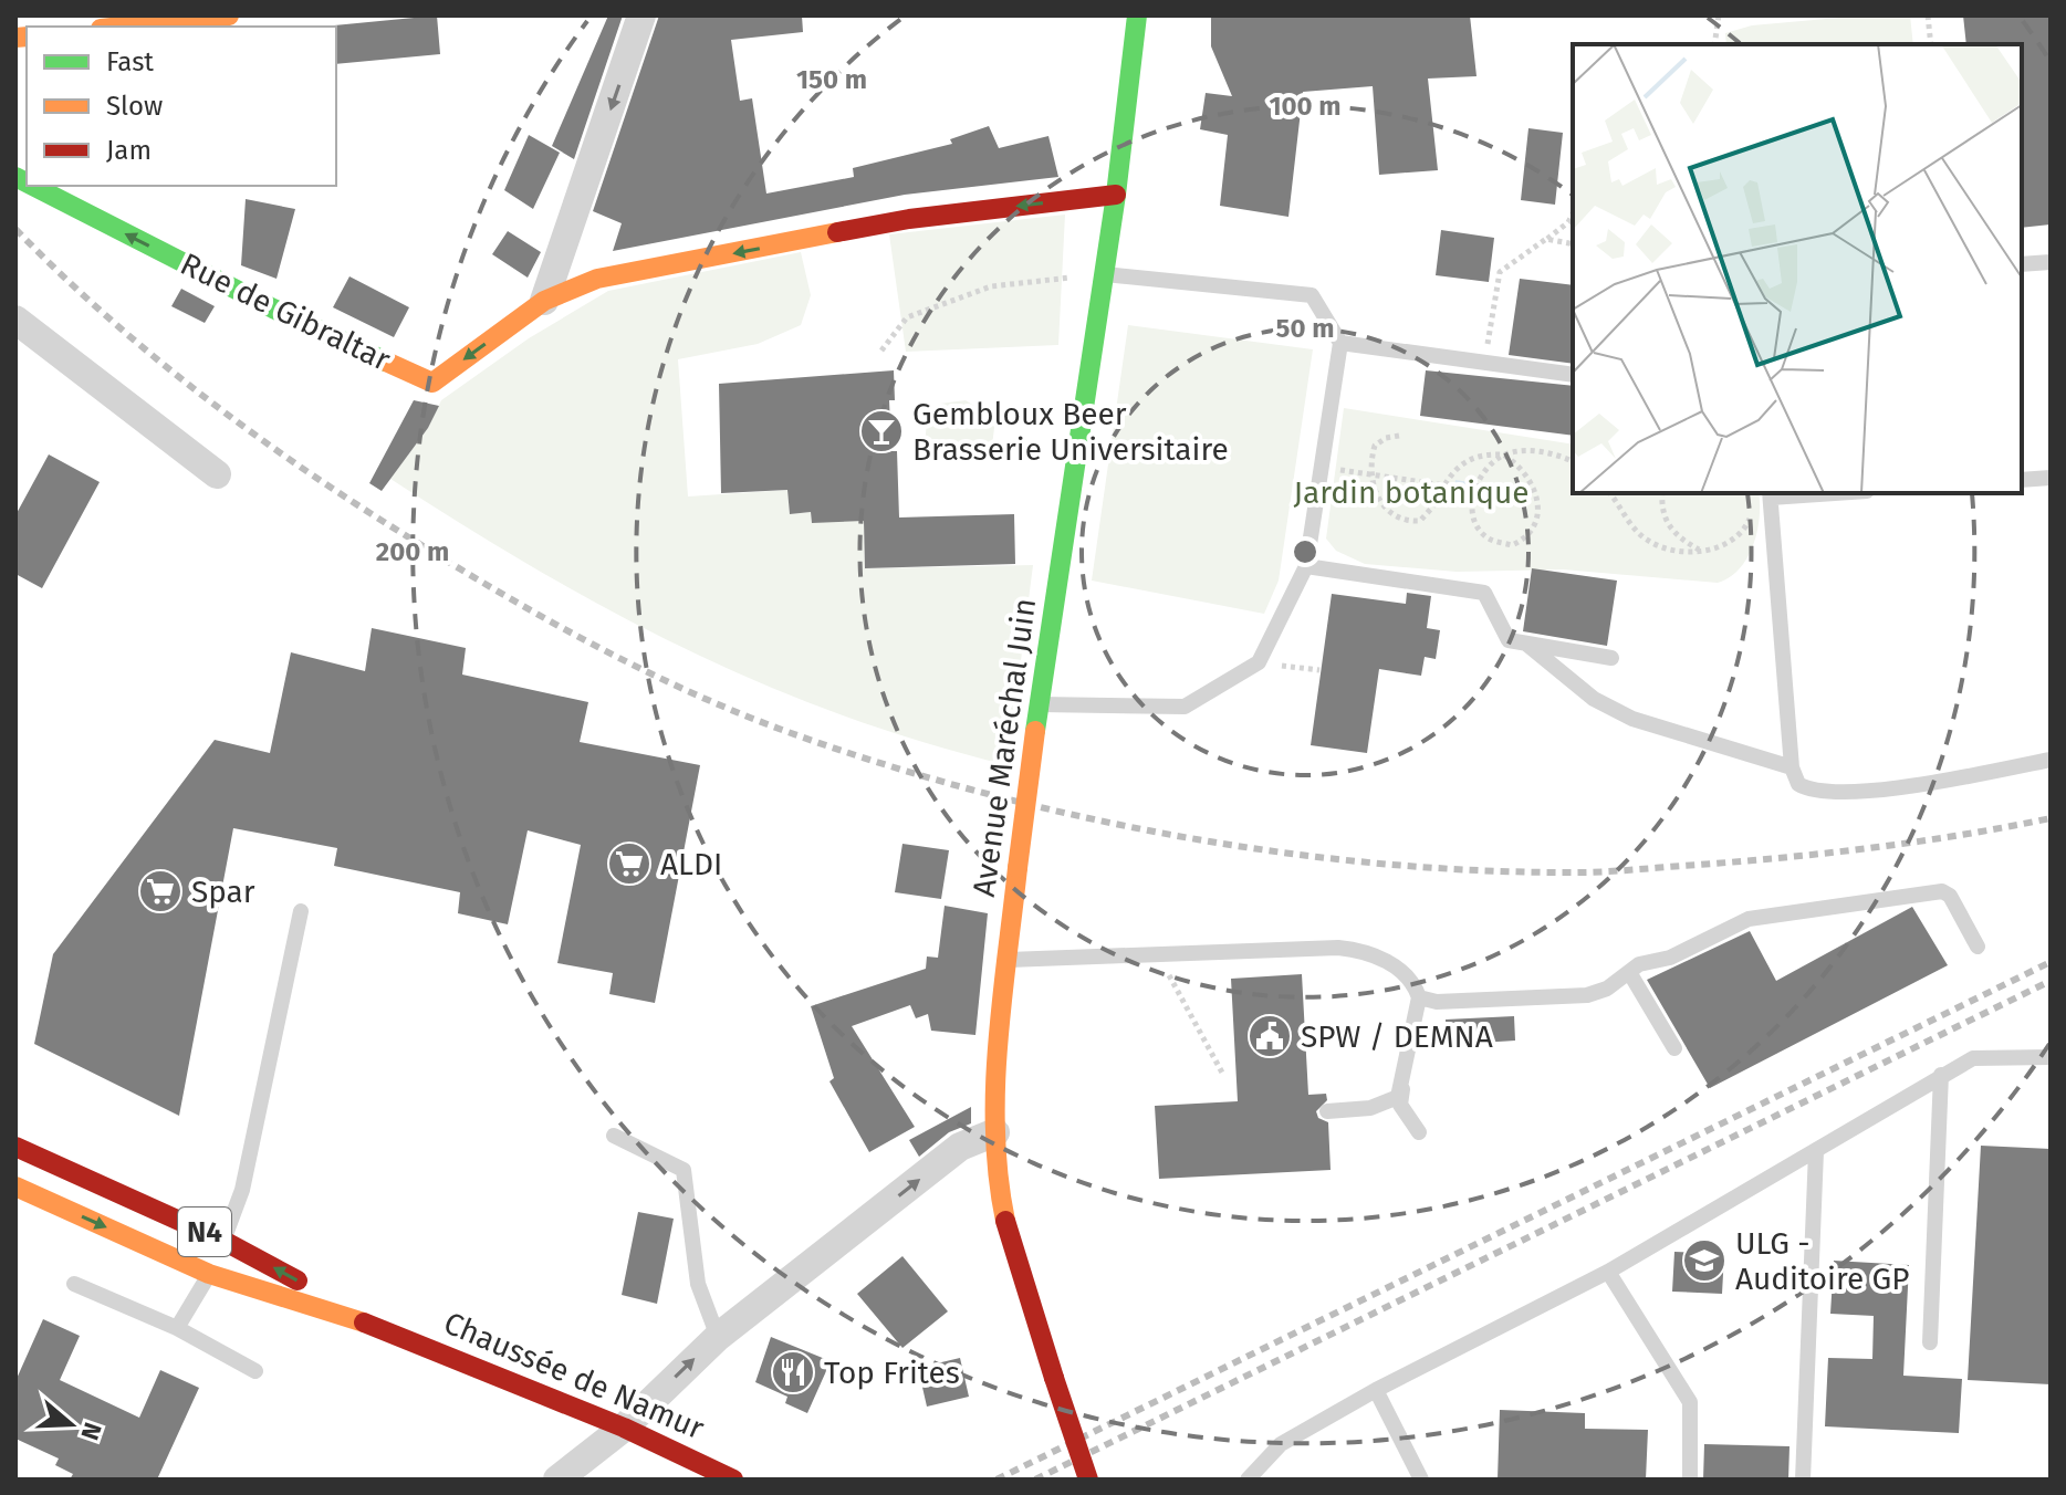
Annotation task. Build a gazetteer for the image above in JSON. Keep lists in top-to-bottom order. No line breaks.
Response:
{"streets":{"street":["Rue de Gibraltar","Avenue Maréchal Juin","N4","Chaussée de Namur"]},"crossings":[["Rue de Gibraltar","Avenue Maréchal Juin"]],"one_way":["Rue de Gibraltar"],"parks":["Jardin botanique"],"places":{"bar":["Gembloux Beer Brasserie Universitaire"],"supermarket":["ALDI","Spar"],"public building":["SPW / DEMNA"],"school or university":["ULG - Auditoire GP"],"restaurant":["Top Frites"]},"legend":["Fast","Slow","Jam"],"north":"right","rings":["150 m","100 m","50 m","200 m"]}
